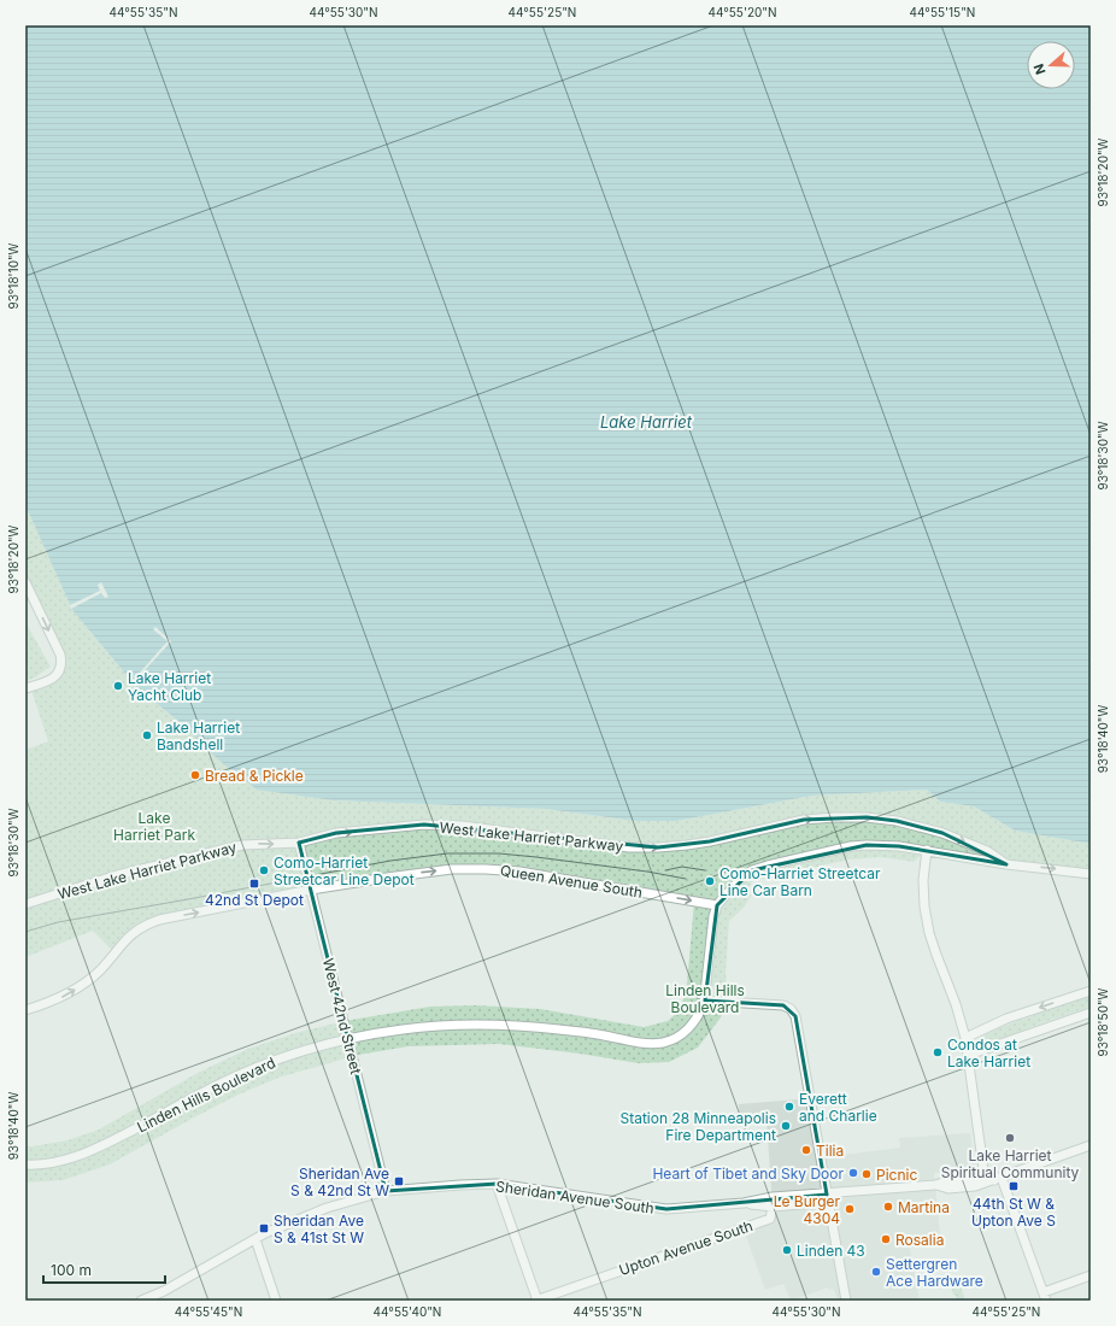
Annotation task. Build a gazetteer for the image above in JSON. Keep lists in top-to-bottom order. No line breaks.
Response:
{"streets":{"street":["West Lake Harriet Parkway","Queen Avenue South","West 42nd Street","Linden Hills Boulevard","Sheridan Avenue South","Upton Avenue South"]},"crossings":[["West Lake Harriet Parkway","Queen Avenue South"],["West Lake Harriet Parkway","West 42nd Street"],["West Lake Harriet Parkway","Linden Hills Boulevard"],["Queen Avenue South","West 42nd Street"],["Queen Avenue South","Linden Hills Boulevard"],["West 42nd Street","Linden Hills Boulevard"],["West 42nd Street","Sheridan Avenue South"],["Sheridan Avenue South","Upton Avenue South"]],"one_way":["West Lake Harriet Parkway","Queen Avenue South"],"water":["Lake Harriet"],"parks":["Lake Harriet Park","Linden Hills Boulevard"],"places":{"other":["Lake Harriet Yacht Club","Lake Harriet Bandshell","Bread & Pickle","Como-Harriet Streetcar Line Depot","Como-Harriet Streetcar Line Car Barn","Condos at Lake Harriet","Everett and Charlie","Station 28 Minneapolis Fire Department","Lake Harriet Spiritual Community","Tilia","Heart of Tibet and Sky Door","Picnic","Martina","Le Burger 4304","Rosalia","Linden 43","Settergren Ace Hardware"],"transit":["42nd St Depot","Sheridan Ave S & 42nd St W","44th St W & Upton Ave S","Sheridan Ave S & 41st St W"]},"scale_bar":"100 m","north":"left","coordinates":["44°55'35\"N","44°55'30\"N","44°55'25\"N","44°55'20\"N","44°55'15\"N","93°18'20\"W","93°18'10\"W","93°18'30\"W","93°18'40\"W","93°18'50\"W","44°55'45\"N","44°55'40\"N"]}
